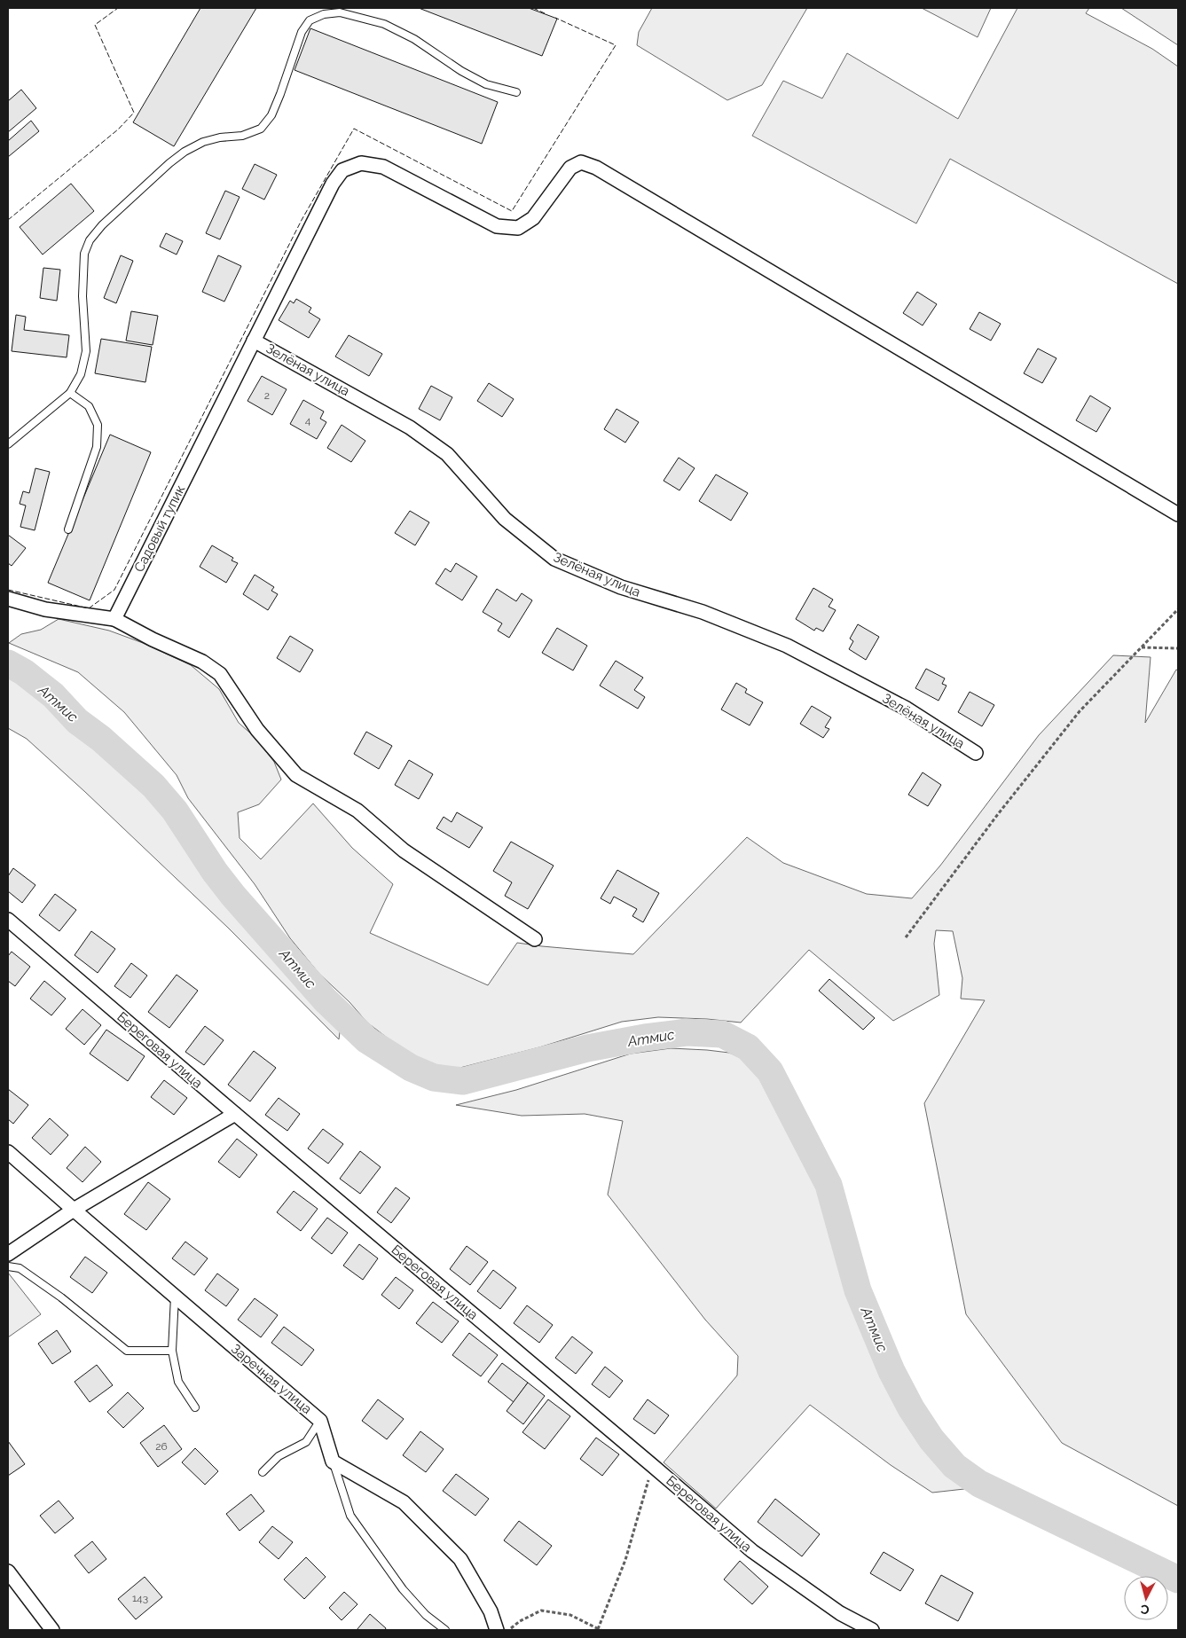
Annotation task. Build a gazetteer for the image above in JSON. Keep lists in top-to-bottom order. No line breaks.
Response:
{"streets":{"street":["Зелёная улица","Садовый тупик","Береговая улица","Заречная улица"]},"crossings":[["Зелёная улица","Садовый тупик"]],"water":["Атмис"],"house_numbers":["2","4","26","143"],"north":"bottom"}
